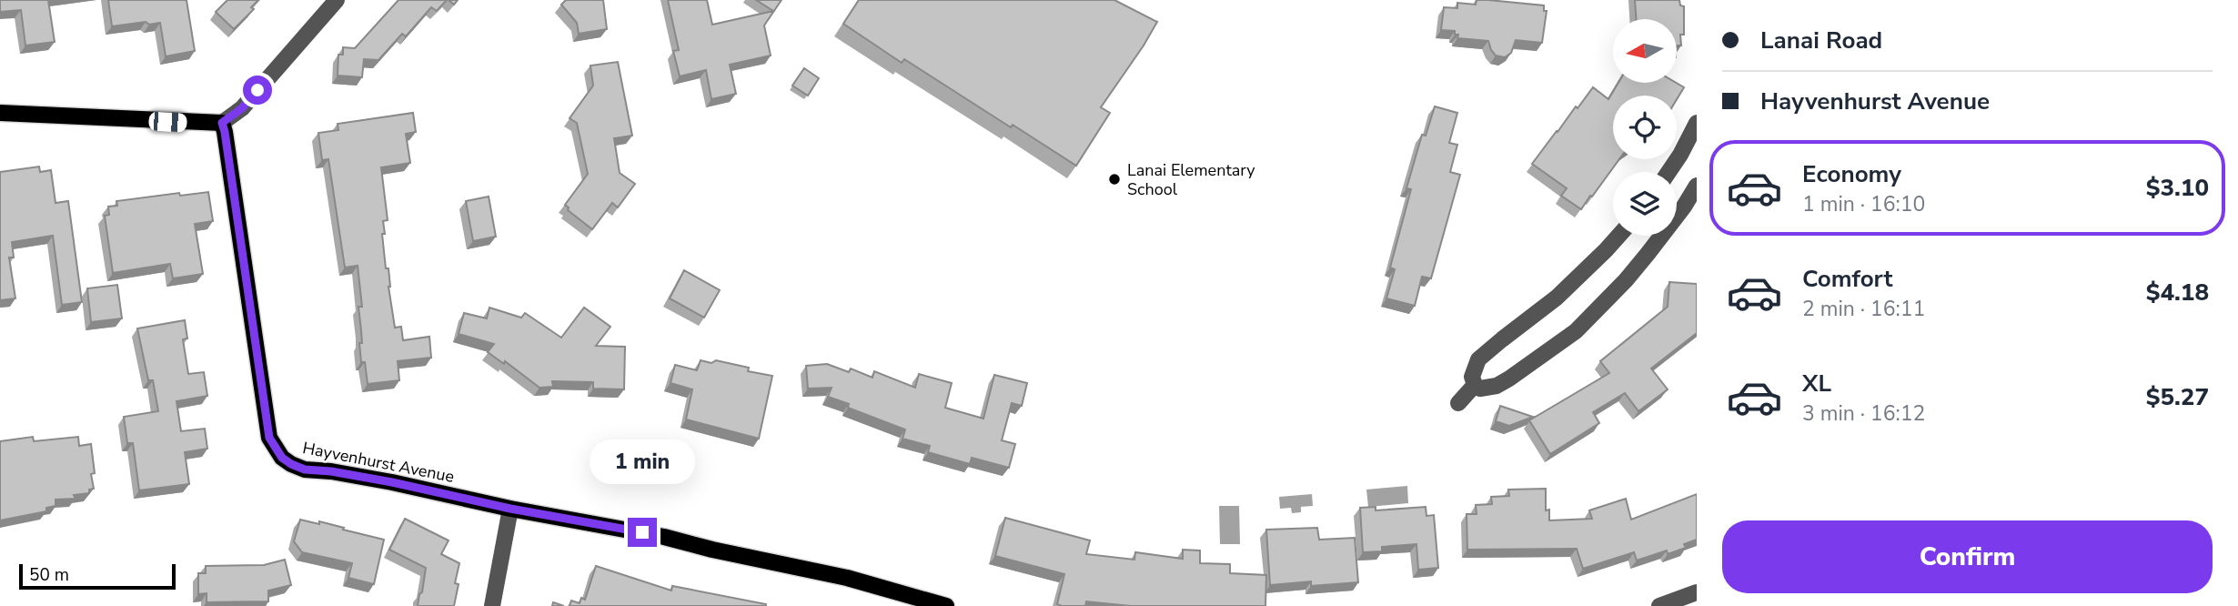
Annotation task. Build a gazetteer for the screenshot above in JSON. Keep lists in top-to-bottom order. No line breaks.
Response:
{"streets":{"main road":["Hayvenhurst Avenue"]},"places":["Lanai Elementary School"],"scale_bar":"50 m","north":"left","page":{"banner":["Lanai Road","Hayvenhurst Avenue"],"list":[{"name":"Economy","note":"1 min · 16:10","value":"$3.10"},{"name":"Comfort","note":"2 min · 16:11","value":"$4.18"},{"name":"XL","note":"3 min · 16:12","value":"$5.27"}],"bubble":"1 min","buttons":"Confirm","scale":"50 m"}}
